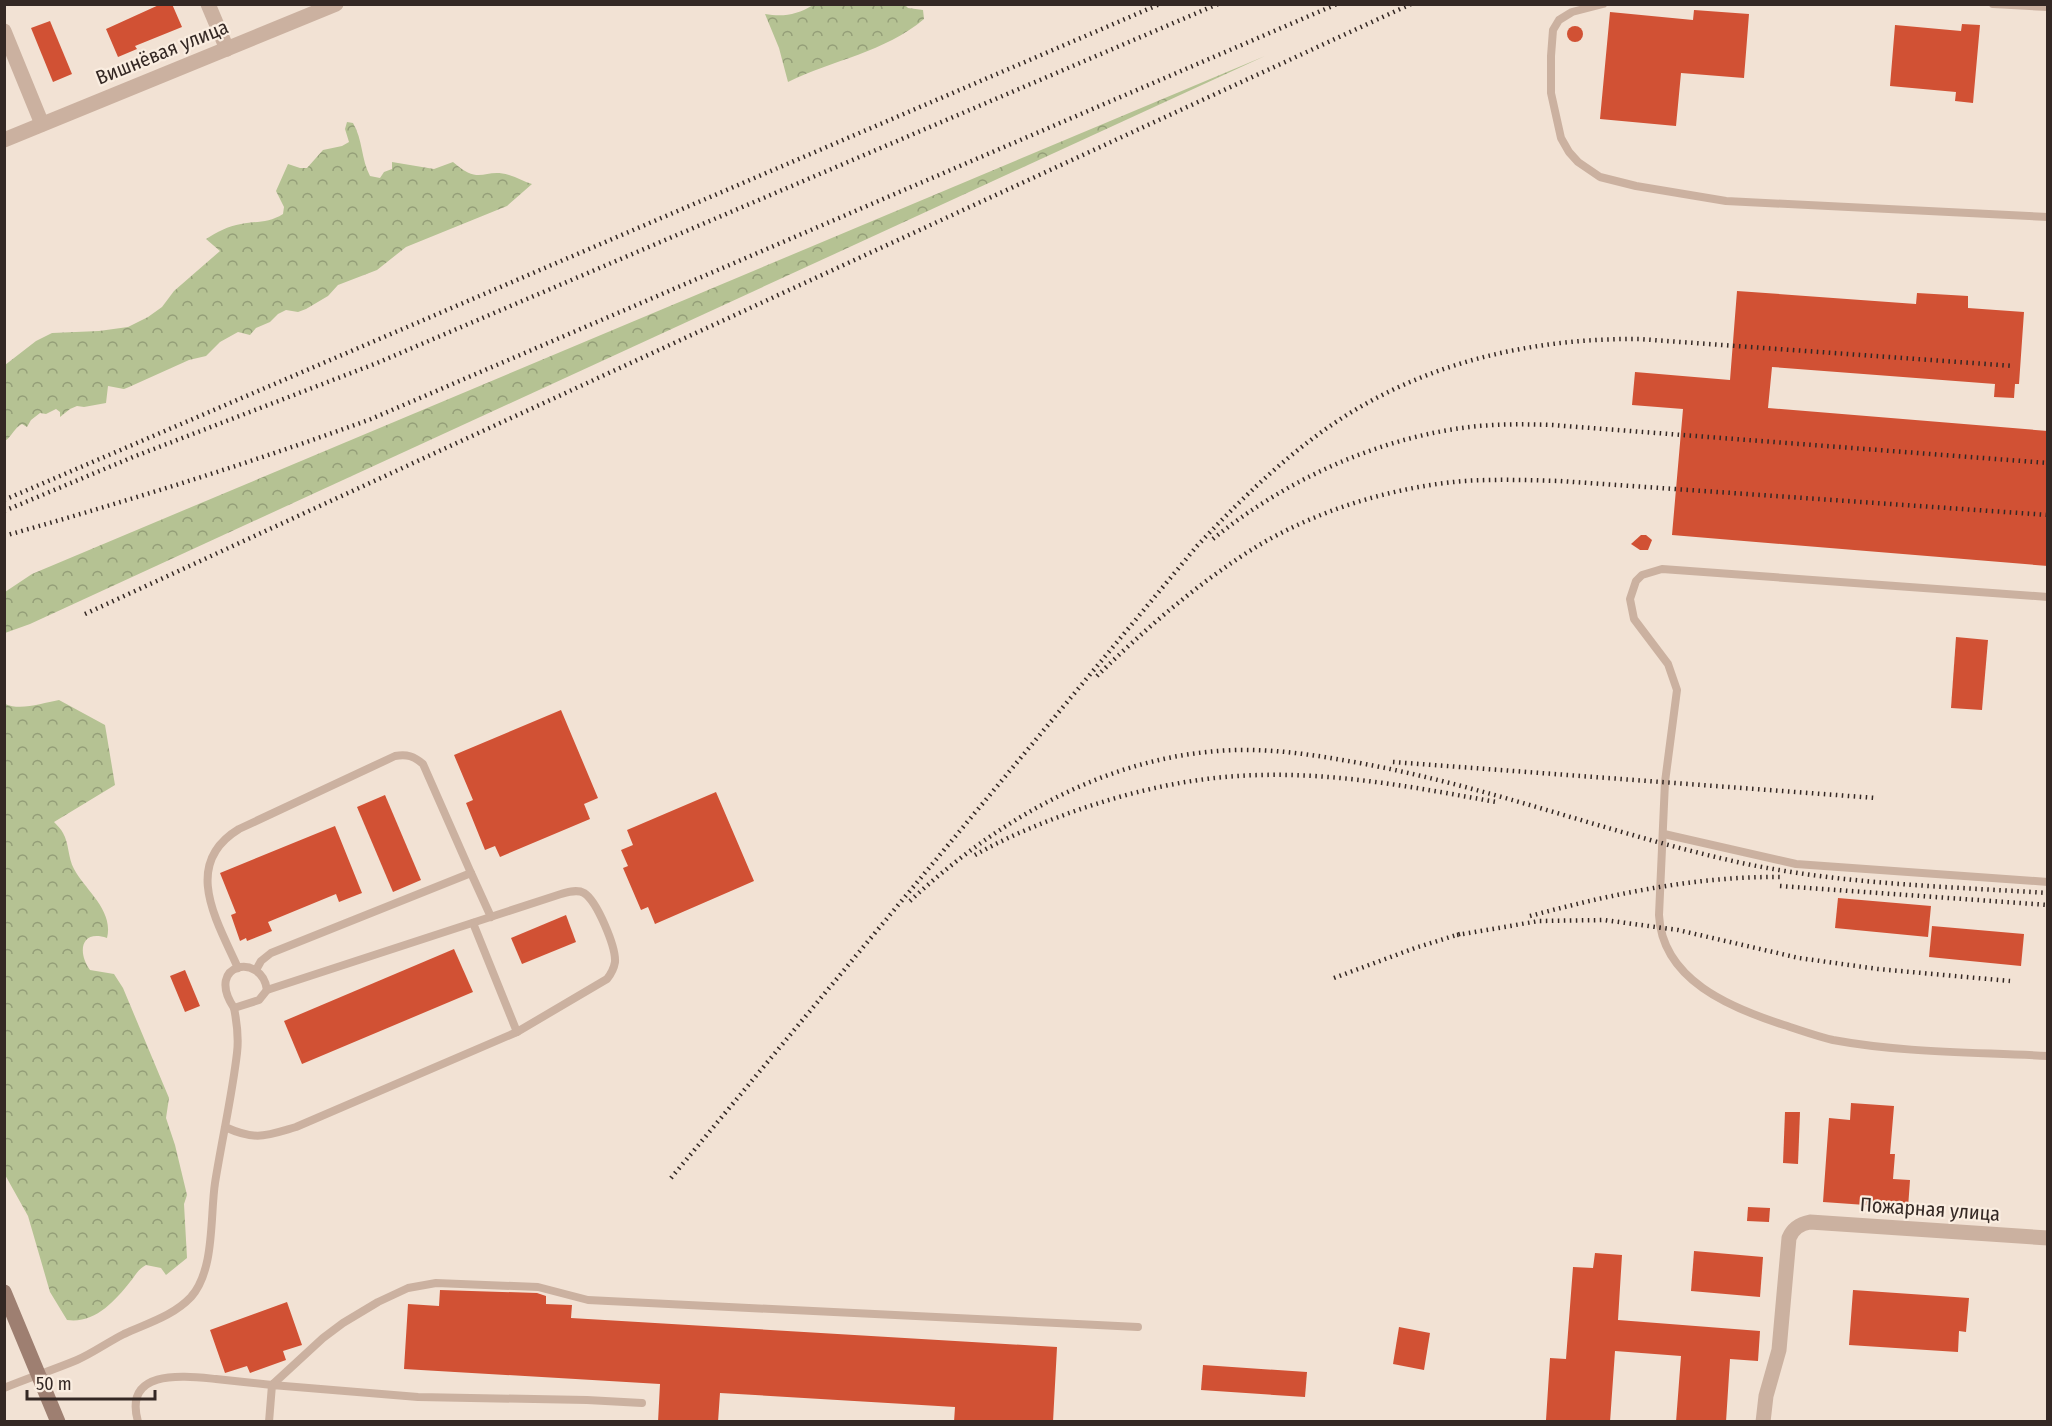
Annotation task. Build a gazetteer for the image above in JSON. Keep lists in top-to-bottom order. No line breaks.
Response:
{"streets":{"street":["Вишнёвая улица","Пожарная улица"]},"scale_bar":"50 m"}
